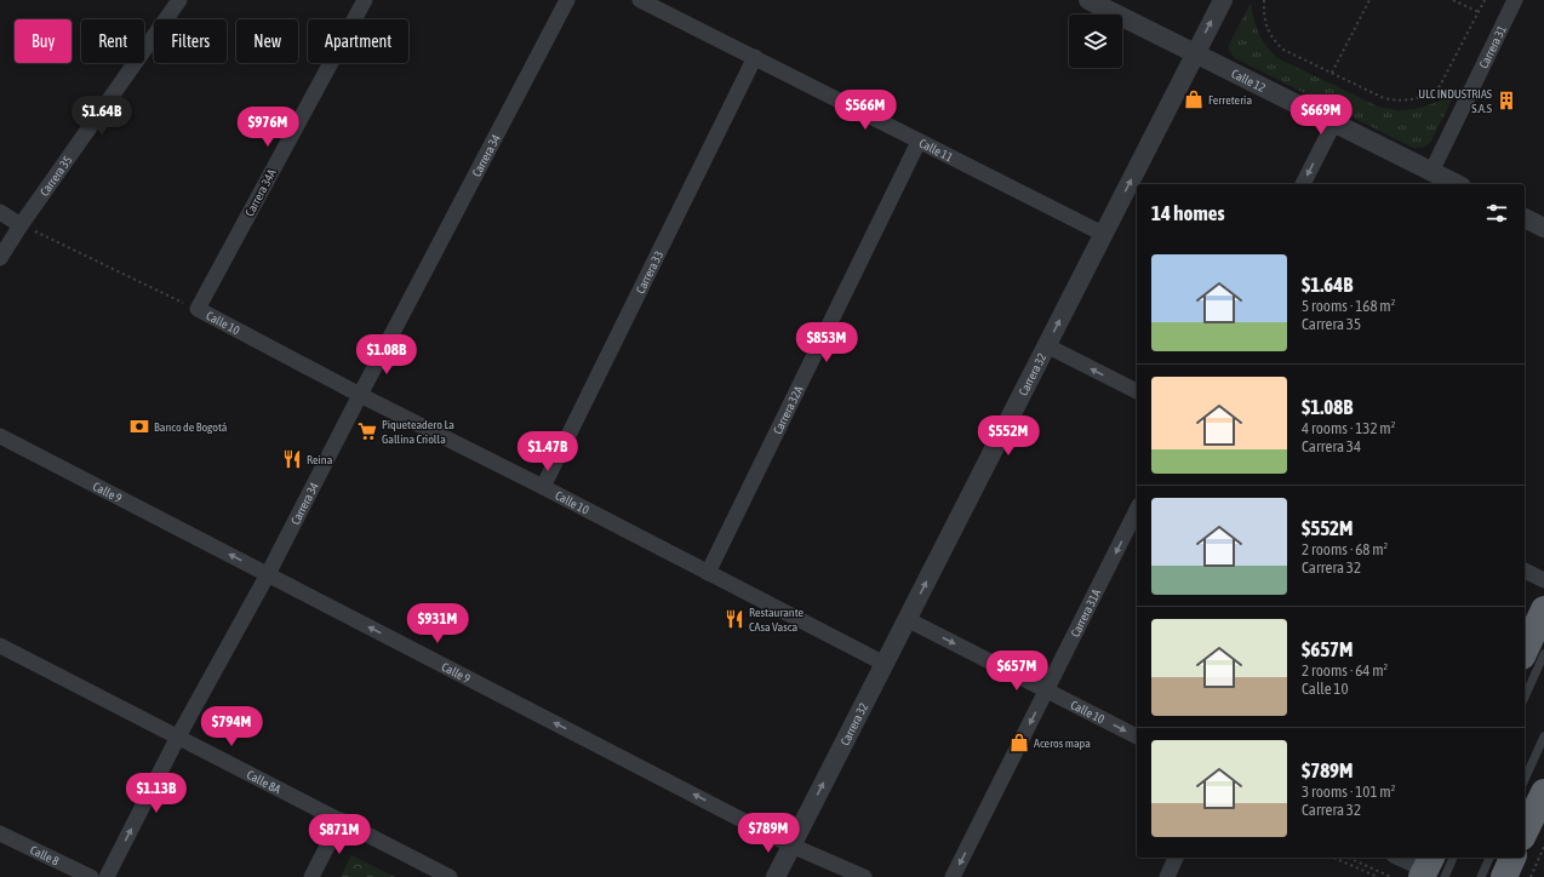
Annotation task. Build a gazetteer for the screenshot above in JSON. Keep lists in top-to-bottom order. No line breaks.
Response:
{"streets":{"street":["Carrera 31","Calle 12","Calle 11","Carrera 34","Carrera 35","Carrera 34A","Carrera 33","Calle 10","Carrera 32","Carrera 32A","Calle 9","Carrera 31A","Calle 8A","Calle 8"]},"crossings":[["Carrera 31","Calle 12"],["Calle 12","Carrera 32"],["Calle 11","Carrera 33"],["Calle 11","Carrera 32"],["Calle 11","Carrera 32A"],["Carrera 34","Calle 10"],["Carrera 34","Calle 9"],["Carrera 34","Calle 8A"],["Carrera 35","Calle 10"],["Carrera 34A","Calle 10"],["Carrera 33","Calle 10"],["Calle 10","Carrera 32"],["Calle 10","Carrera 32A"],["Calle 10","Carrera 31A"],["Carrera 32","Calle 9"]],"one_way":["Carrera 32","Calle 9","Carrera 31A"],"places":{"shop":["Ferreteria","Aceros mapa"],"building":["ULC INDUSTRIAS S.A.S"],"bank":["Banco de Bogotá"],"supermarket":["Piqueteadero La Gallina Criolla"],"restaurant":["Reina","Restaurante CAsa Vasca"]},"page":{"chip":["Buy","Rent","Filters","New","Apartment"],"price":["$566M","$669M","$1.64B","$976M","$853M","$1.08B","$552M","$1.47B","$931M","$657M","$794M","$1.13B","$789M","$871M"],"heading":"14 homes","list":[{"name":"$1.64B","note":"5 rooms · 168 m² · Carrera 35"},{"name":"$1.08B","note":"4 rooms · 132 m² · Carrera 34"},{"name":"$552M","note":"2 rooms · 68 m² · Carrera 32"},{"name":"$657M","note":"2 rooms · 64 m² · Calle 10"},{"name":"$789M","note":"3 rooms · 101 m² · Carrera 32"}]}}
